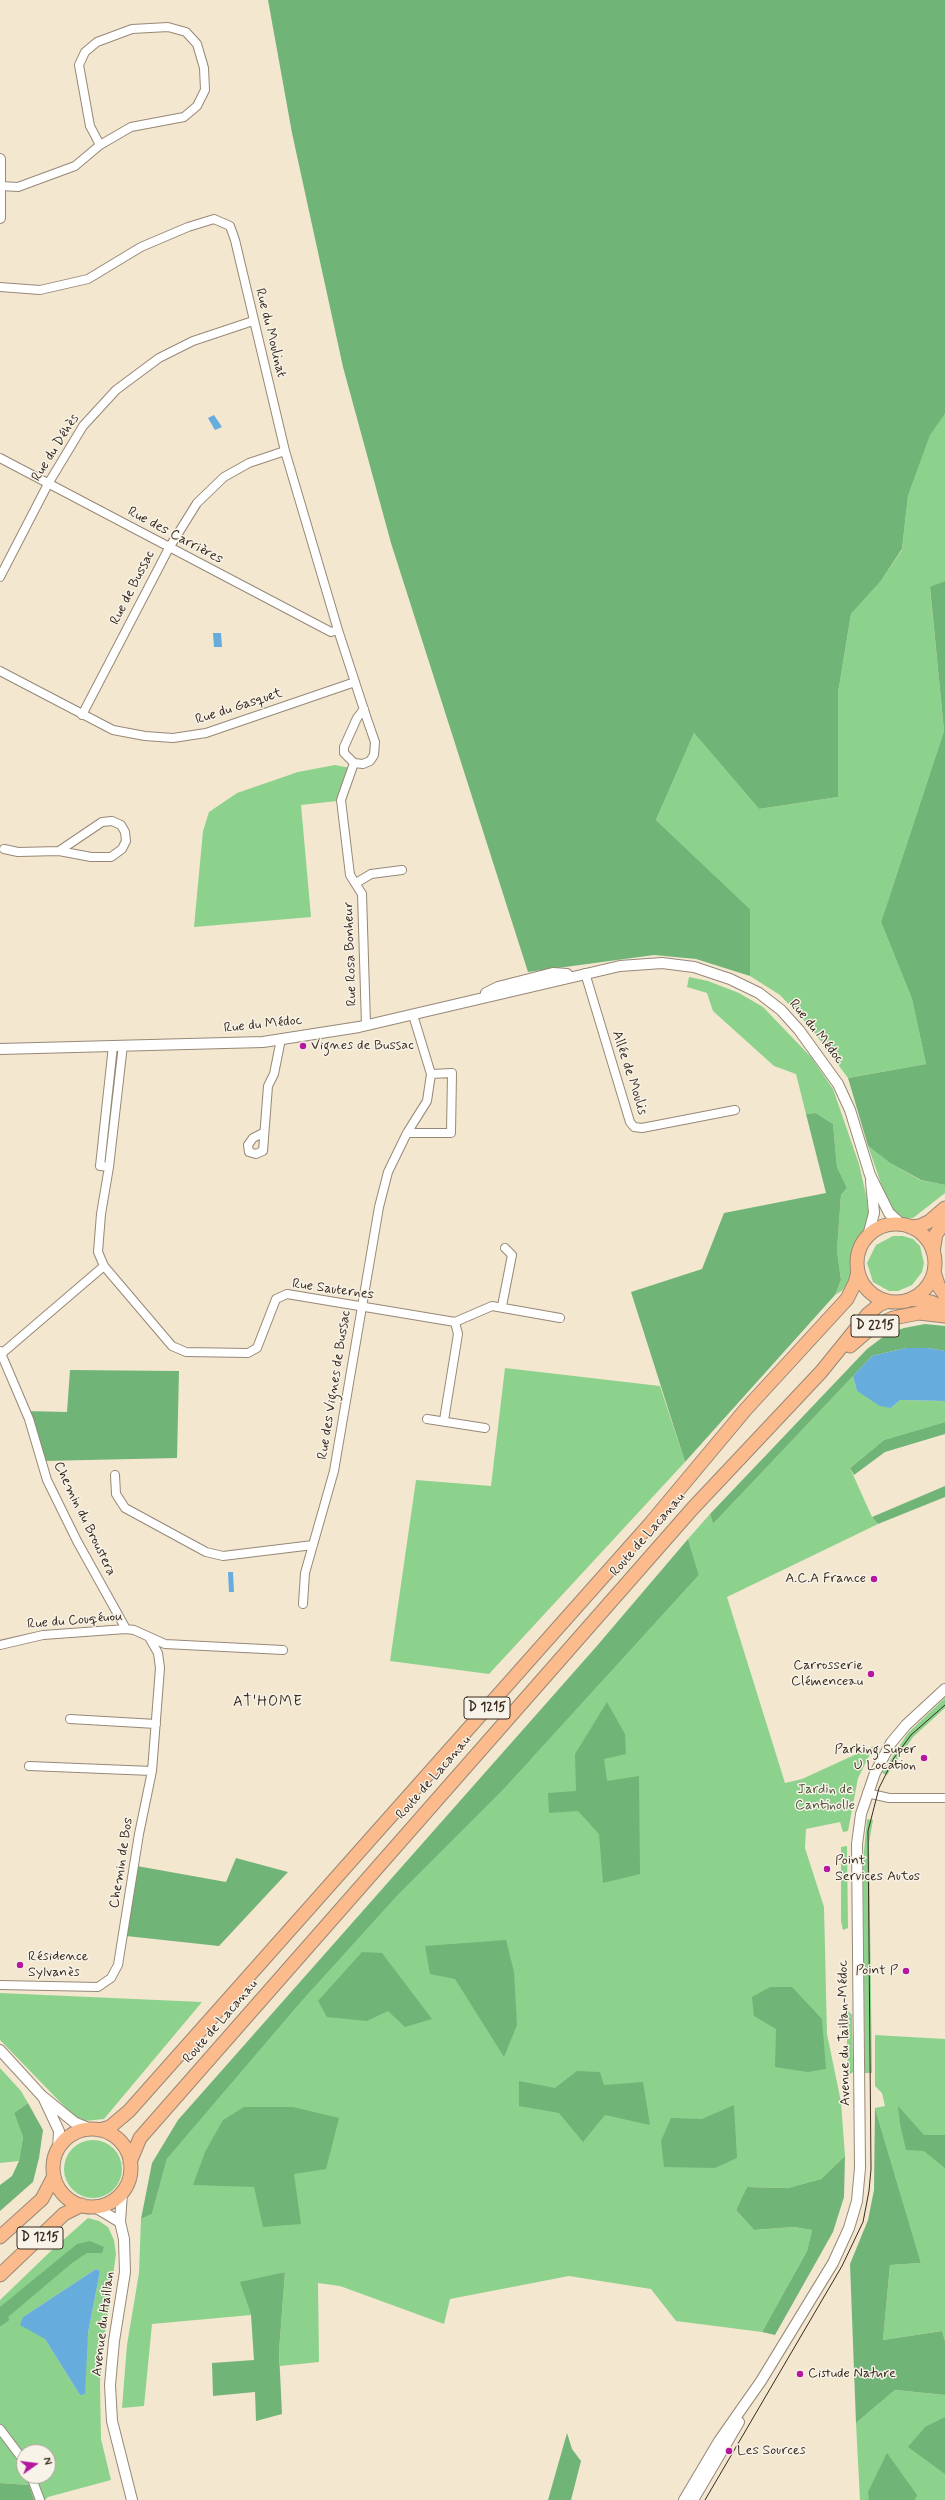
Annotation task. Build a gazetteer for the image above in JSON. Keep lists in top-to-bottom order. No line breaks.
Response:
{"streets":{"main road":["D 2215","Route de Lacanau","D 1215"],"street":["Rue du Moulinat","Rue du Déhès","Rue des Carrières","Rue de Bussac","Rue du Gasquet","Rue Rosa Bonheur","Rue du Médoc","Allée de Moulis","Rue Sauternes","Rue des Vignes de Bussac","Chemin du Broustera","Rue du Couqéuou","Chemin de Bos","Avenue du Taillan-Médoc","Avenue du Haillan"]},"crossings":[["Rue du Moulinat","Rue du Déhès"],["Rue du Moulinat","Rue des Carrières"],["Rue du Moulinat","Rue de Bussac"],["Rue du Moulinat","Rue du Gasquet"],["Rue du Moulinat","Rue Rosa Bonheur"],["Rue du Déhès","Rue des Carrières"],["Rue des Carrières","Rue de Bussac"],["Rue de Bussac","Rue du Gasquet"],["Rue Rosa Bonheur","Rue du Médoc"],["Rue du Médoc","Allée de Moulis"],["Rue du Médoc","Rue Sauternes"],["Rue du Médoc","D 2215"],["Rue du Médoc","Rue des Vignes de Bussac"],["Rue du Médoc","Route de Lacanau"],["Rue Sauternes","Rue des Vignes de Bussac"],["D 2215","Route de Lacanau"],["Chemin du Broustera","Rue du Couqéuou"],["Route de Lacanau","D 1215"],["Route de Lacanau","Avenue du Haillan"],["Rue du Couqéuou","Chemin de Bos"],["D 1215","Avenue du Haillan"]],"districts":["AT'HOME"],"parks":["Jardin de Cantinolle"],"places":["Vignes de Bussac","A.C.A France","Carrosserie Clémenceau","Parking Super U Location","Point Services Autos","Résidence Sylvanès","Point P","Cistude Nature","Les Sources"],"north":"right"}
